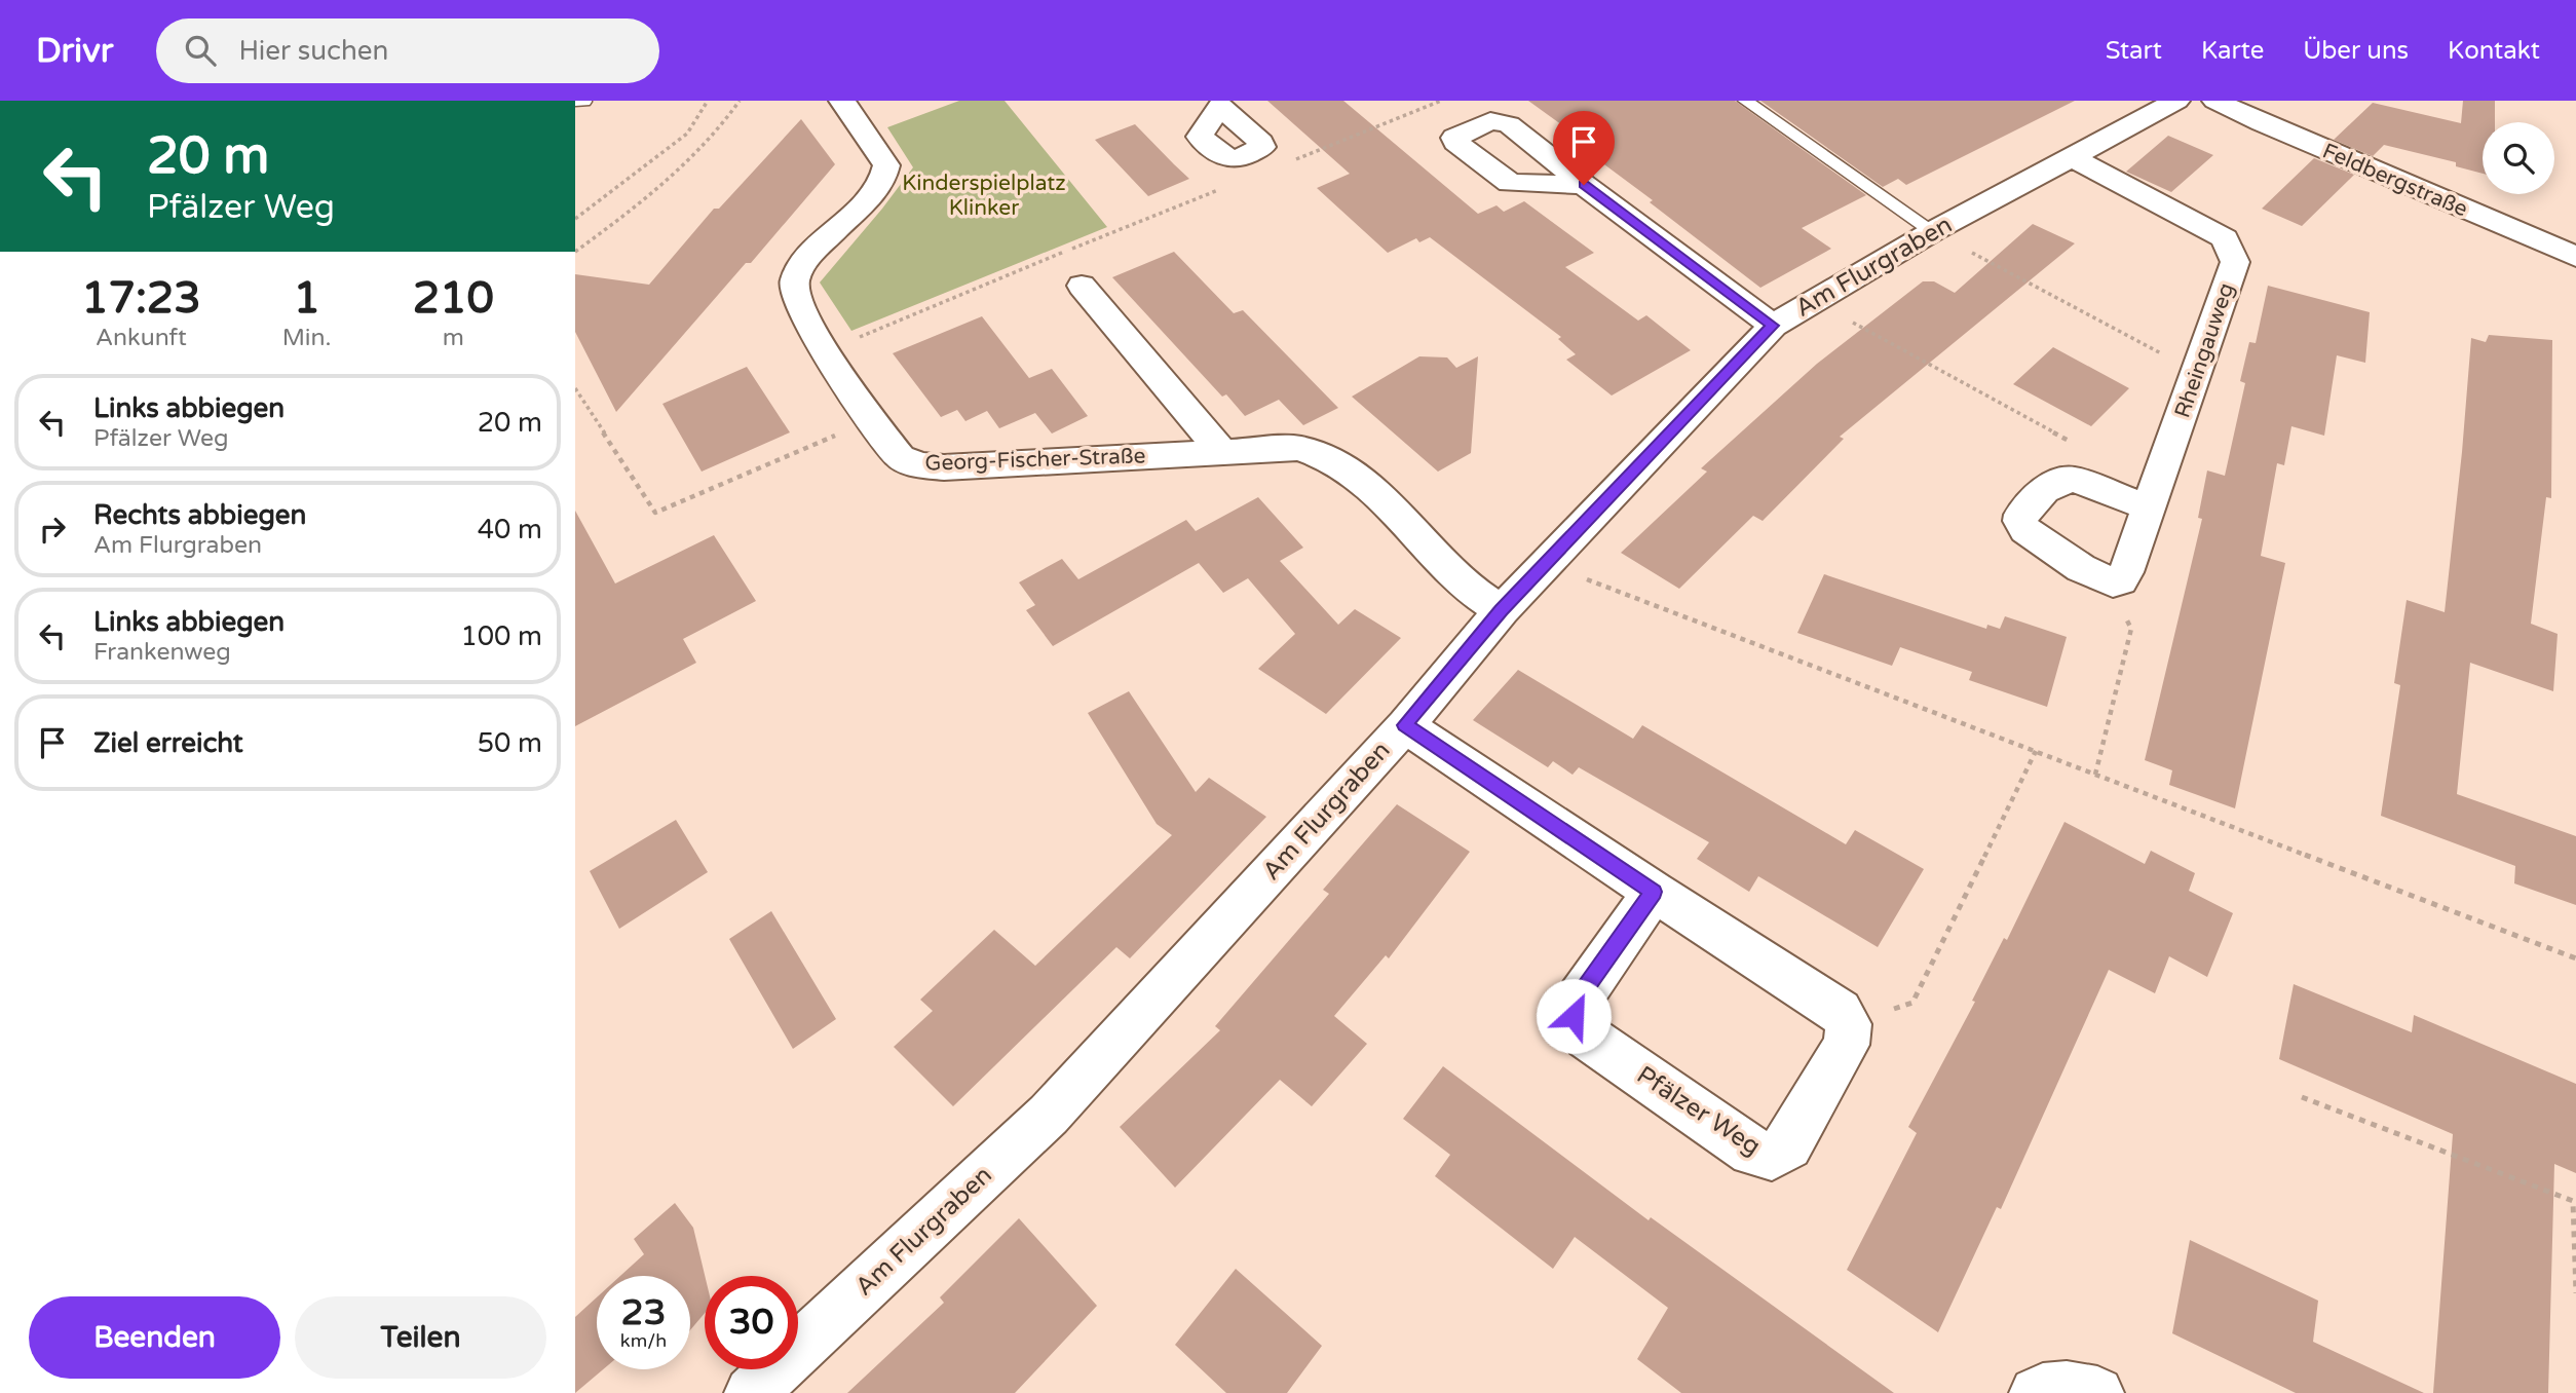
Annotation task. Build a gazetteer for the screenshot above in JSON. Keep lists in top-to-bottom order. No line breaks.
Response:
{"streets":{"street":["Feldbergstraße","Am Flurgraben","Rheingauweg","Georg-Fischer-Straße","Pfälzer Weg"]},"crossings":[["Am Flurgraben","Rheingauweg"],["Am Flurgraben","Georg-Fischer-Straße"]],"parks":["Kinderspielplatz Klinker"],"page":{"header":"Drivr","search":"Hier suchen","nav":["Start","Karte","Über uns","Kontakt"],"turn":["20 m","Pfälzer Weg"],"eta":["17:23","Ankunft","1","Min.","210","m"],"list":[{"name":"Links abbiegen","note":"Pfälzer Weg","value":"20 m"},{"name":"Rechts abbiegen","note":"Am Flurgraben","value":"40 m"},{"name":"Links abbiegen","note":"Frankenweg","value":"100 m"},{"name":"Ziel erreicht","value":"50 m"}],"speed":"23 km/h","limit":"30","buttons":["Beenden","Teilen"]}}
